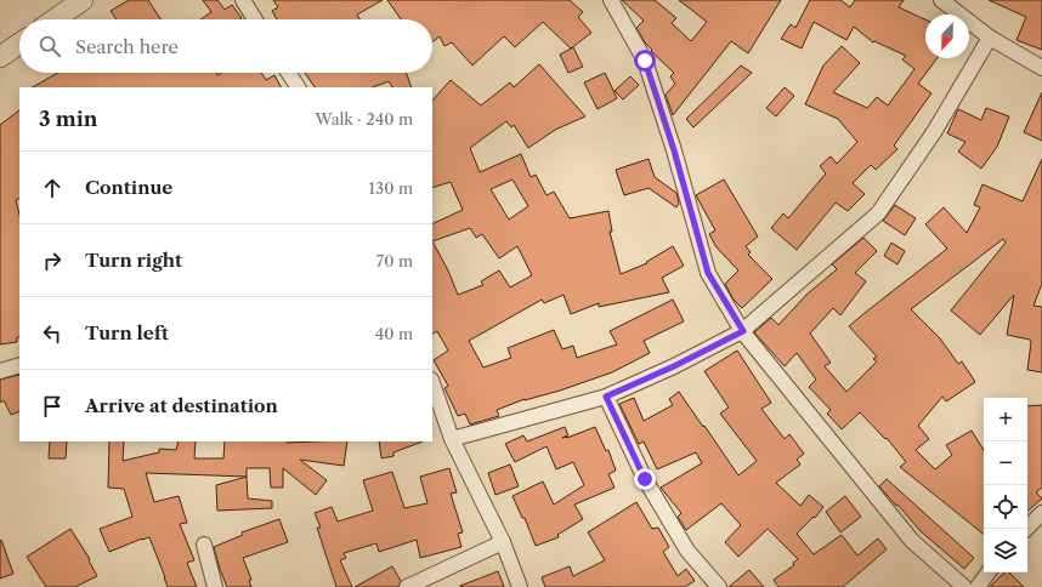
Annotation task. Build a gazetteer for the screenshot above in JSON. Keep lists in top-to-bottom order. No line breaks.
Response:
{"north":"bottom","page":{"search":"Search here","heading":["3 min","Walk · 240 m"],"list":[["Continue","130 m"],["Turn right","70 m"],["Turn left","40 m"],"Arrive at destination"],"map_buttons":["+","−"]}}
